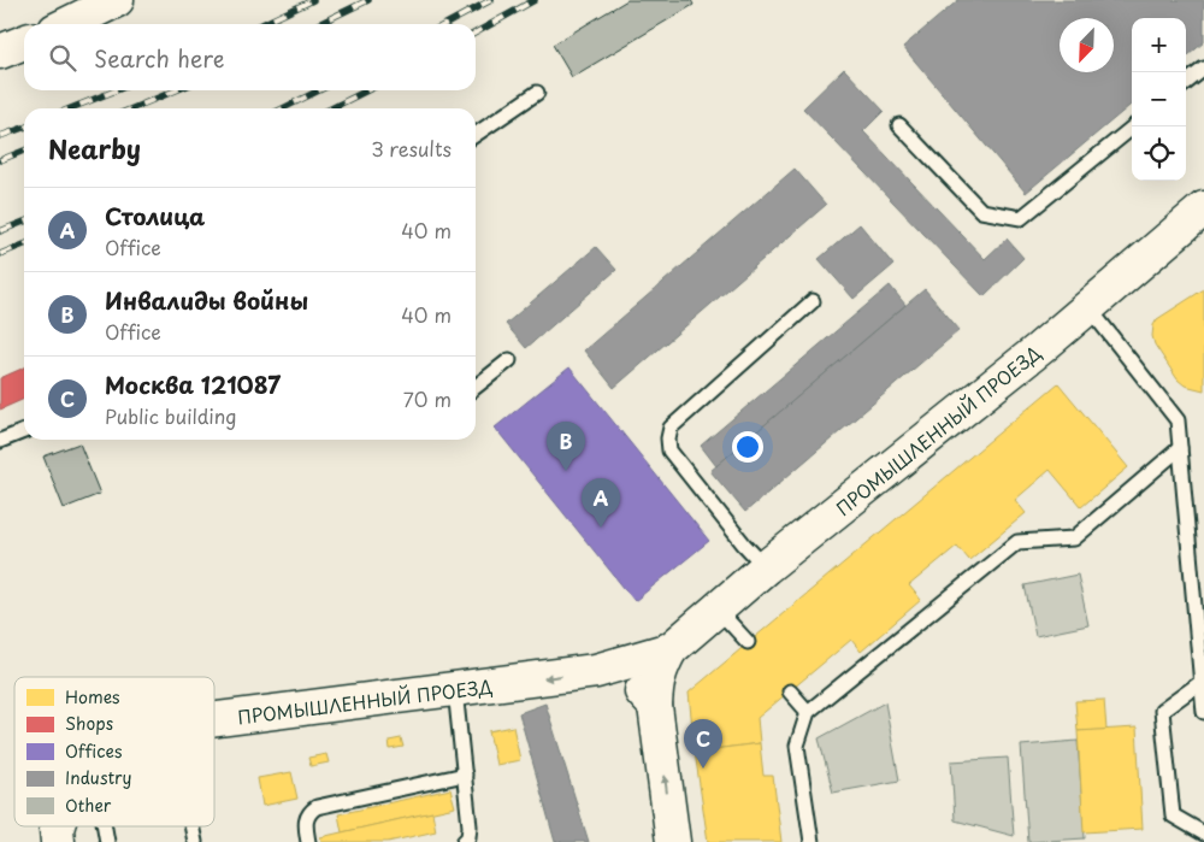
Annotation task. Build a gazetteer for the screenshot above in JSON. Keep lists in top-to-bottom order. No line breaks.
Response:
{"streets":{"street":["ПРОМЫШЛЕННЫЙ ПРОЕЗД"]},"legend":["Homes","Shops","Offices","Industry","Other"],"north":"bottom left","page":{"map_buttons":["+","−"],"search":"Search here","heading":["Nearby","3 results"],"list":[{"mark":"A","name":"Столица","note":"Office","value":"40 m"},{"mark":"B","name":"Инвалиды войны","note":"Office","value":"40 m"},{"mark":"C","name":"Москва 121087","note":"Public building","value":"70 m"}],"pins":["B","A","C"]}}
